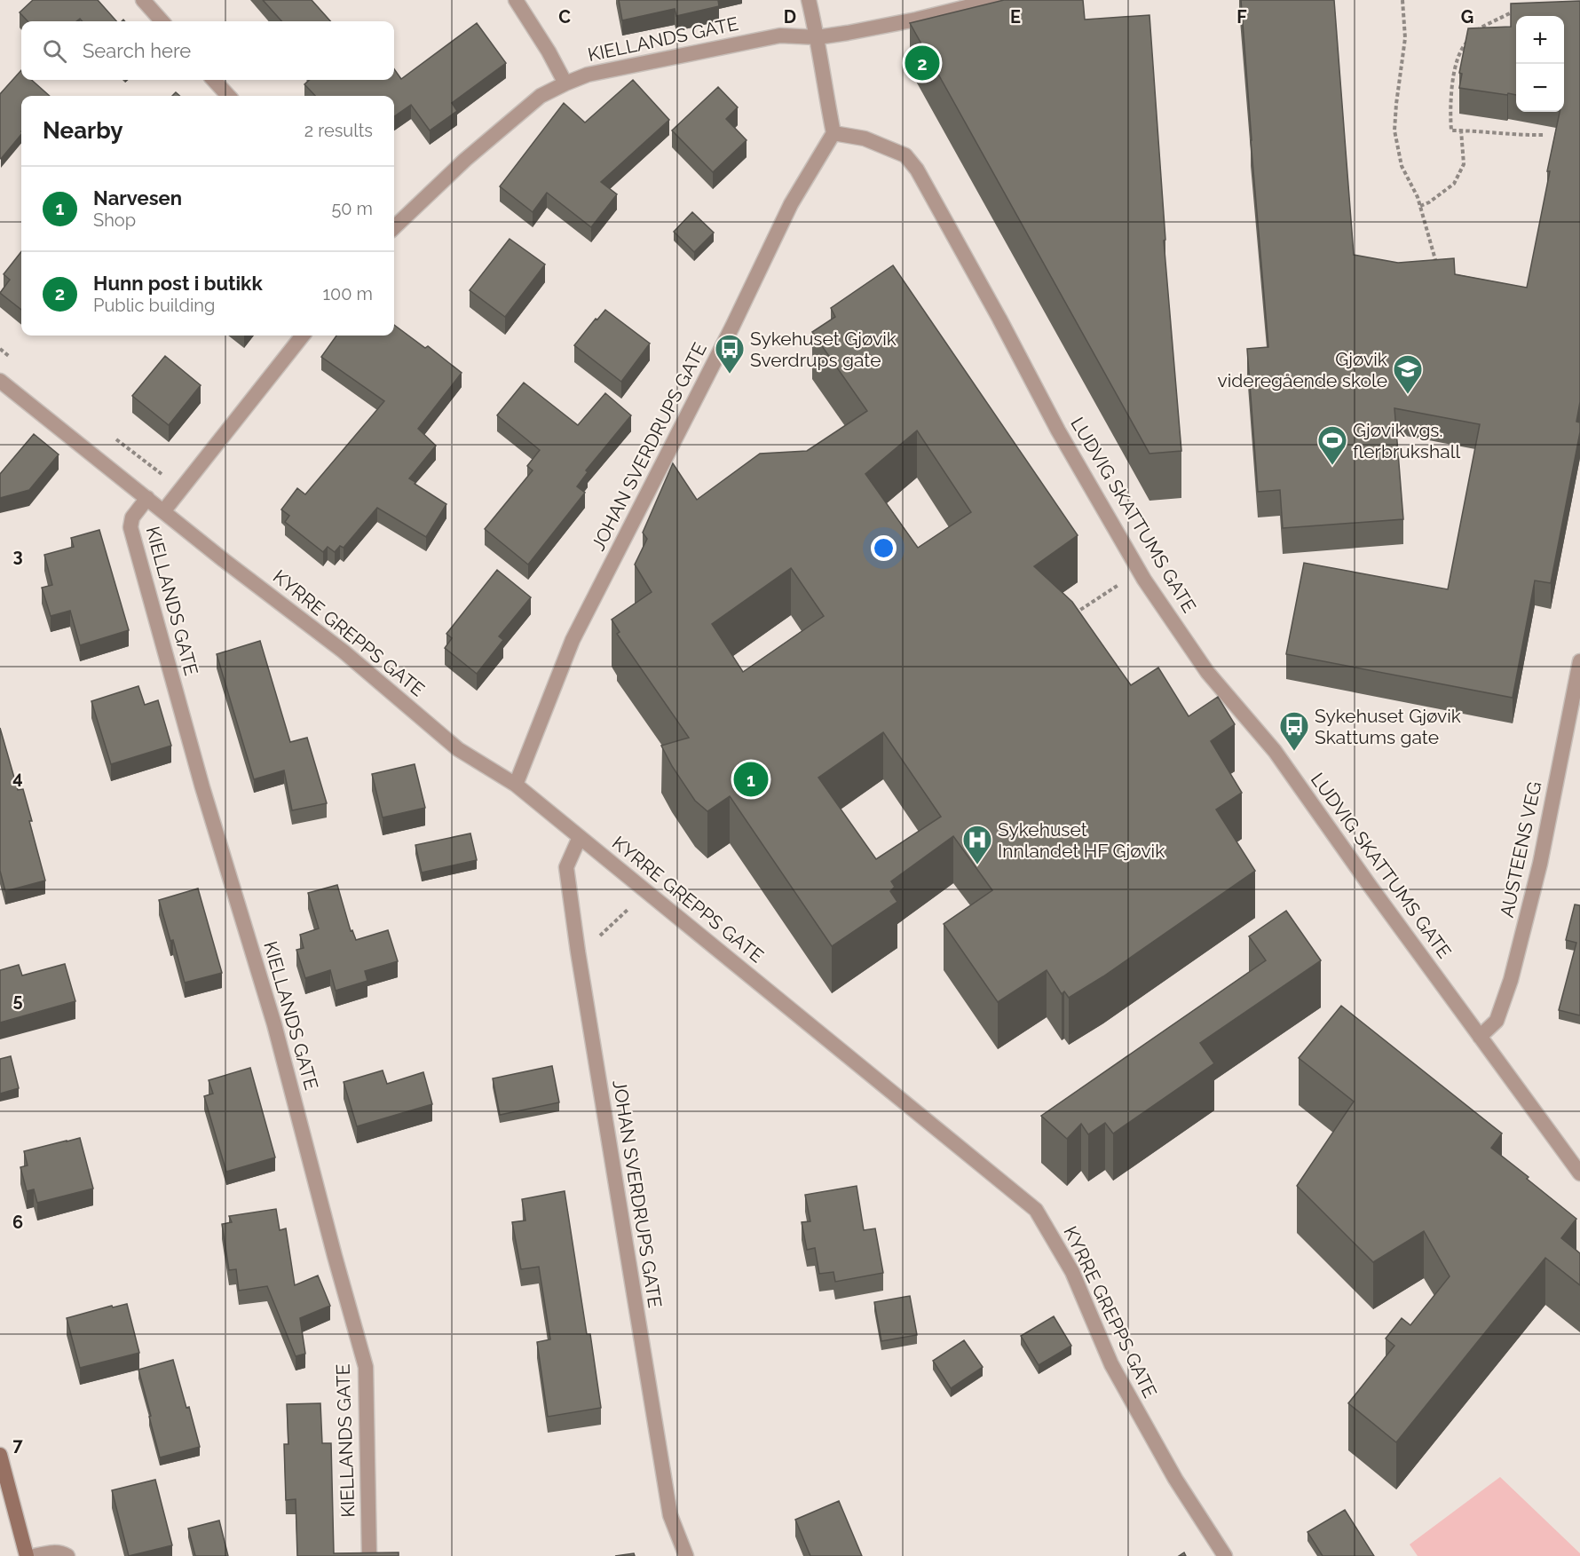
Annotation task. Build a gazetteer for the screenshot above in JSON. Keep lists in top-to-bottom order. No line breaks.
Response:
{"streets":{"street":["KIELLANDS GATE","JOHAN SVERDRUPS GATE","LUDVIG SKATTUMS GATE","KYRRE GREPPS GATE","AUSTEENS VEG"]},"crossings":[["KIELLANDS GATE","KYRRE GREPPS GATE"],["JOHAN SVERDRUPS GATE","LUDVIG SKATTUMS GATE"],["JOHAN SVERDRUPS GATE","KYRRE GREPPS GATE"],["LUDVIG SKATTUMS GATE","AUSTEENS VEG"]],"places":{"bus stop":["Sykehuset Gjøvik Sverdrups gate","Sykehuset Gjøvik Skattums gate"],"school or university":["Gjøvik videregående skole"],"sports":["Gjøvik vgs. flerbrukshall"],"hospital":["Sykehuset Innlandet HF Gjøvik"]},"page":{"map_buttons":["+","−"],"search":"Search here","pins":["2","1"],"heading":["Nearby","2 results"],"list":[{"mark":"1","name":"Narvesen","note":"Shop","value":"50 m"},{"mark":"2","name":"Hunn post i butikk","note":"Public building","value":"100 m"}]},"grid":{"columns":["C","D","E","F","G"],"rows":["3","4","5","6","7"]}}
